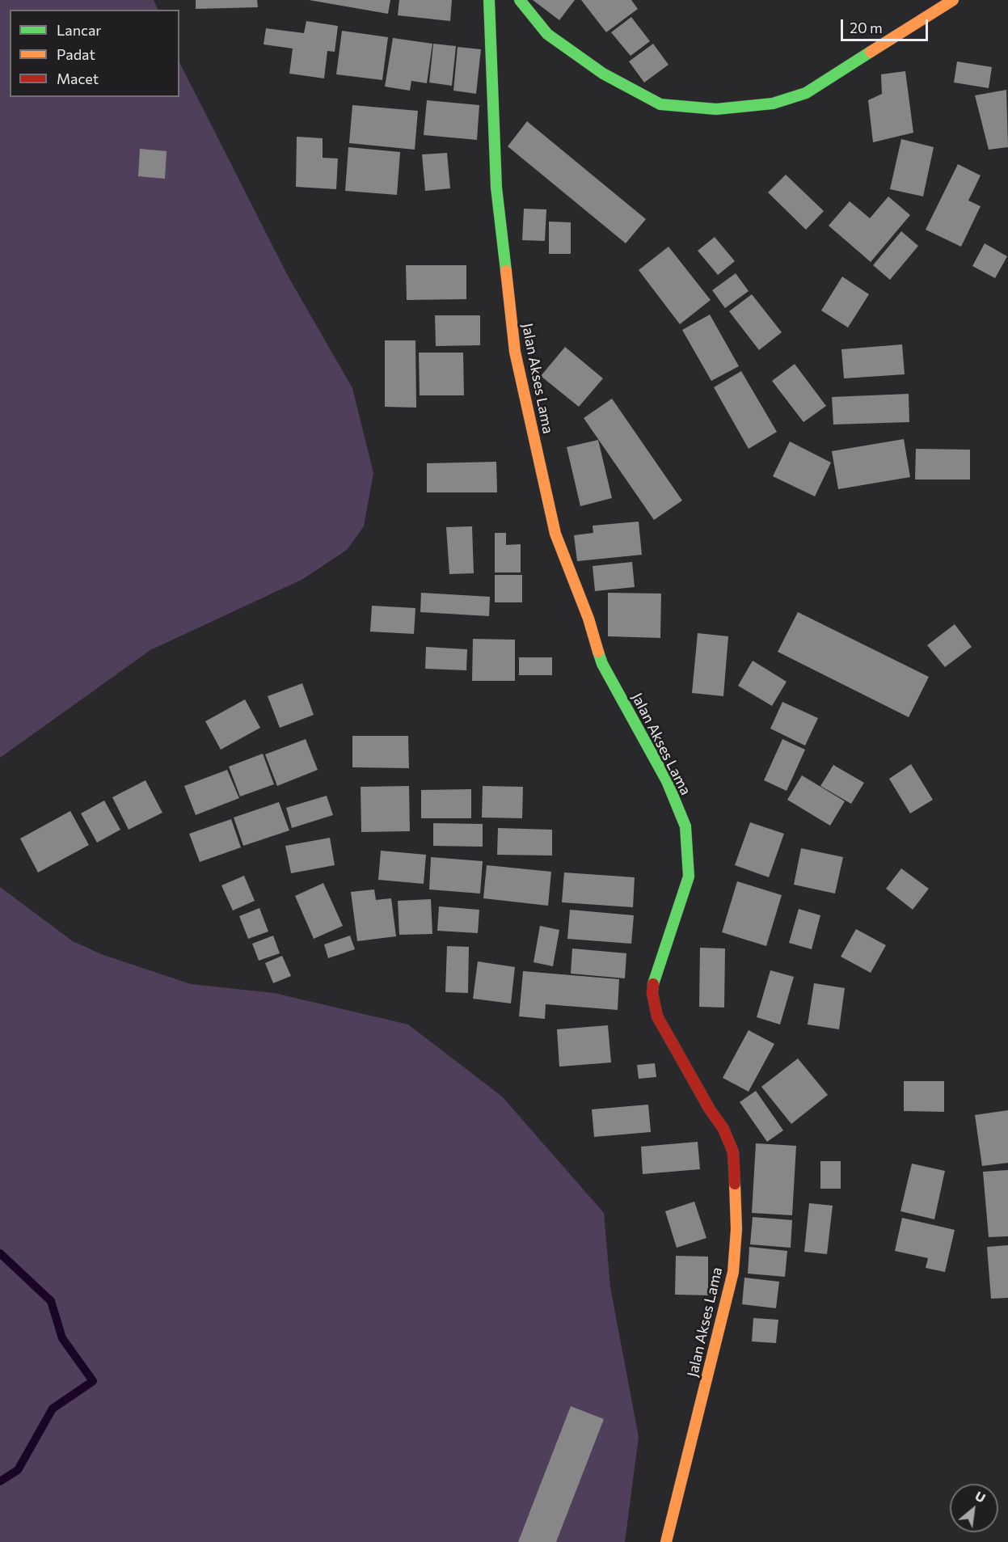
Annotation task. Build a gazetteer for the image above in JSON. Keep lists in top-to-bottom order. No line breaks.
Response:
{"streets":{"street":["Jalan Akses Lama"]},"legend":["Lancar","Padat","Macet"],"scale_bar":"20 m","north":"top right"}
